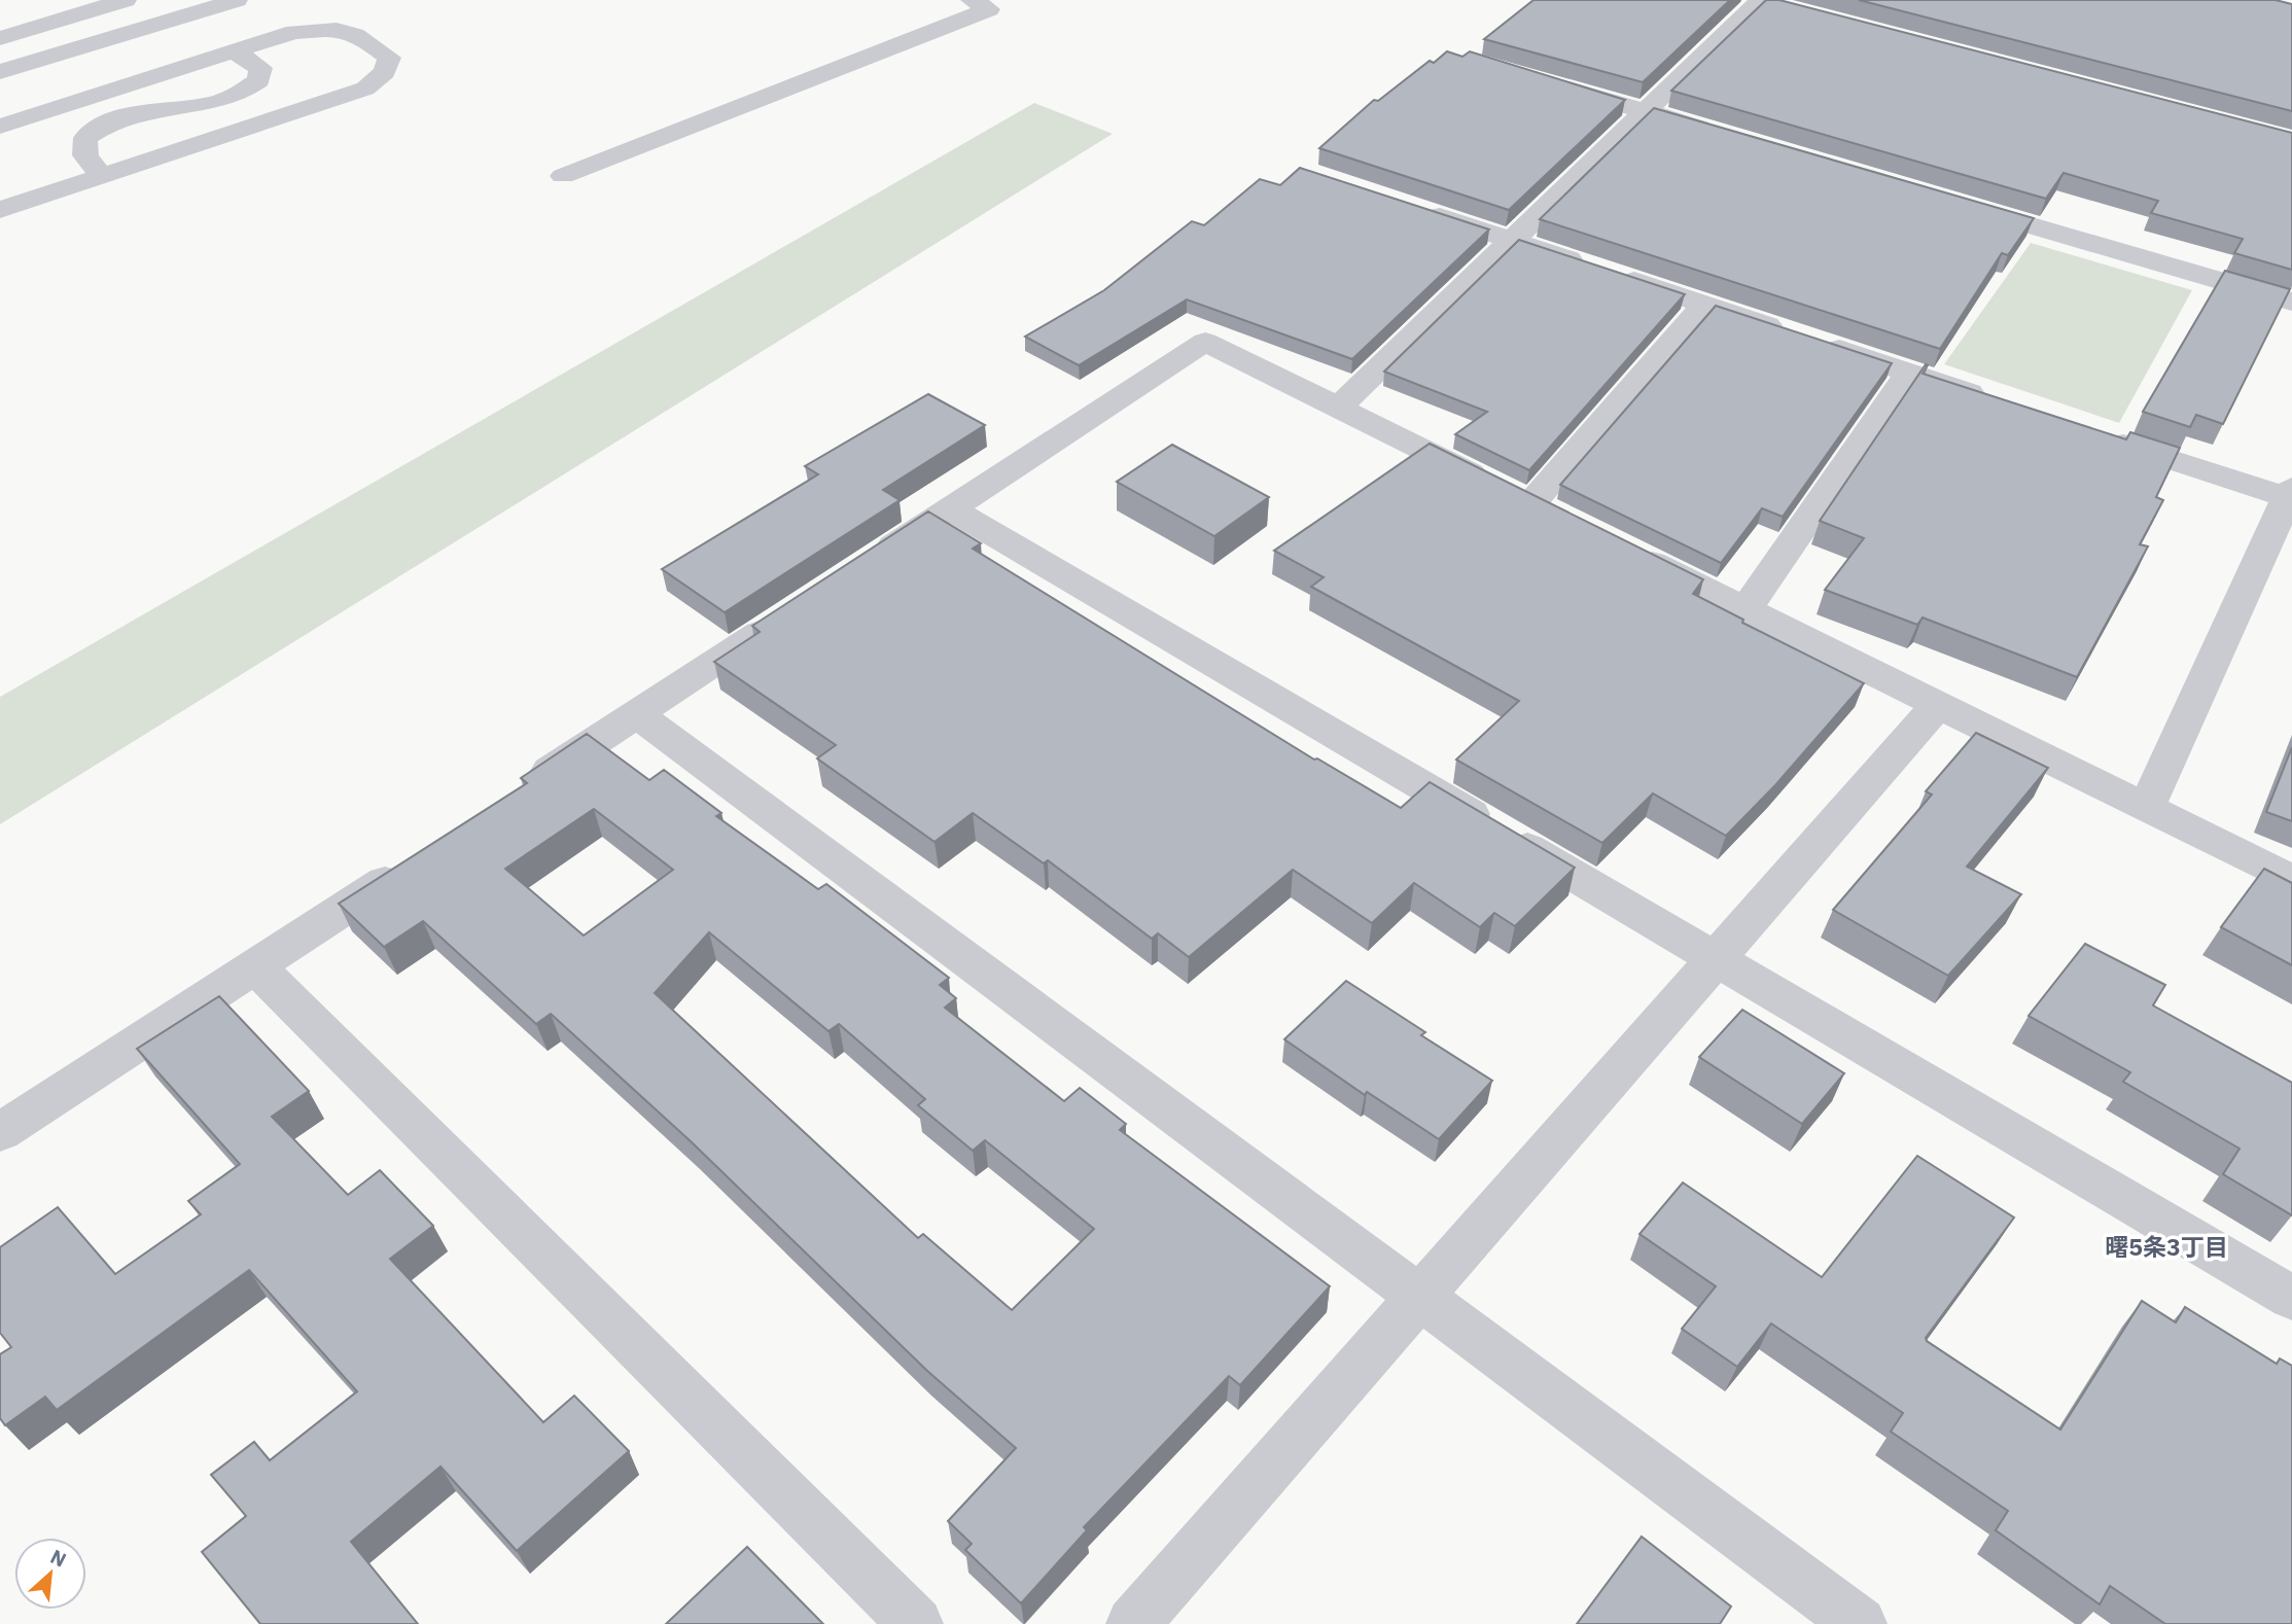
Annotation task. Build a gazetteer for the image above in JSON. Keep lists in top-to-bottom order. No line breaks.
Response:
{"districts":["曙5条3丁目"],"north":"top right"}
